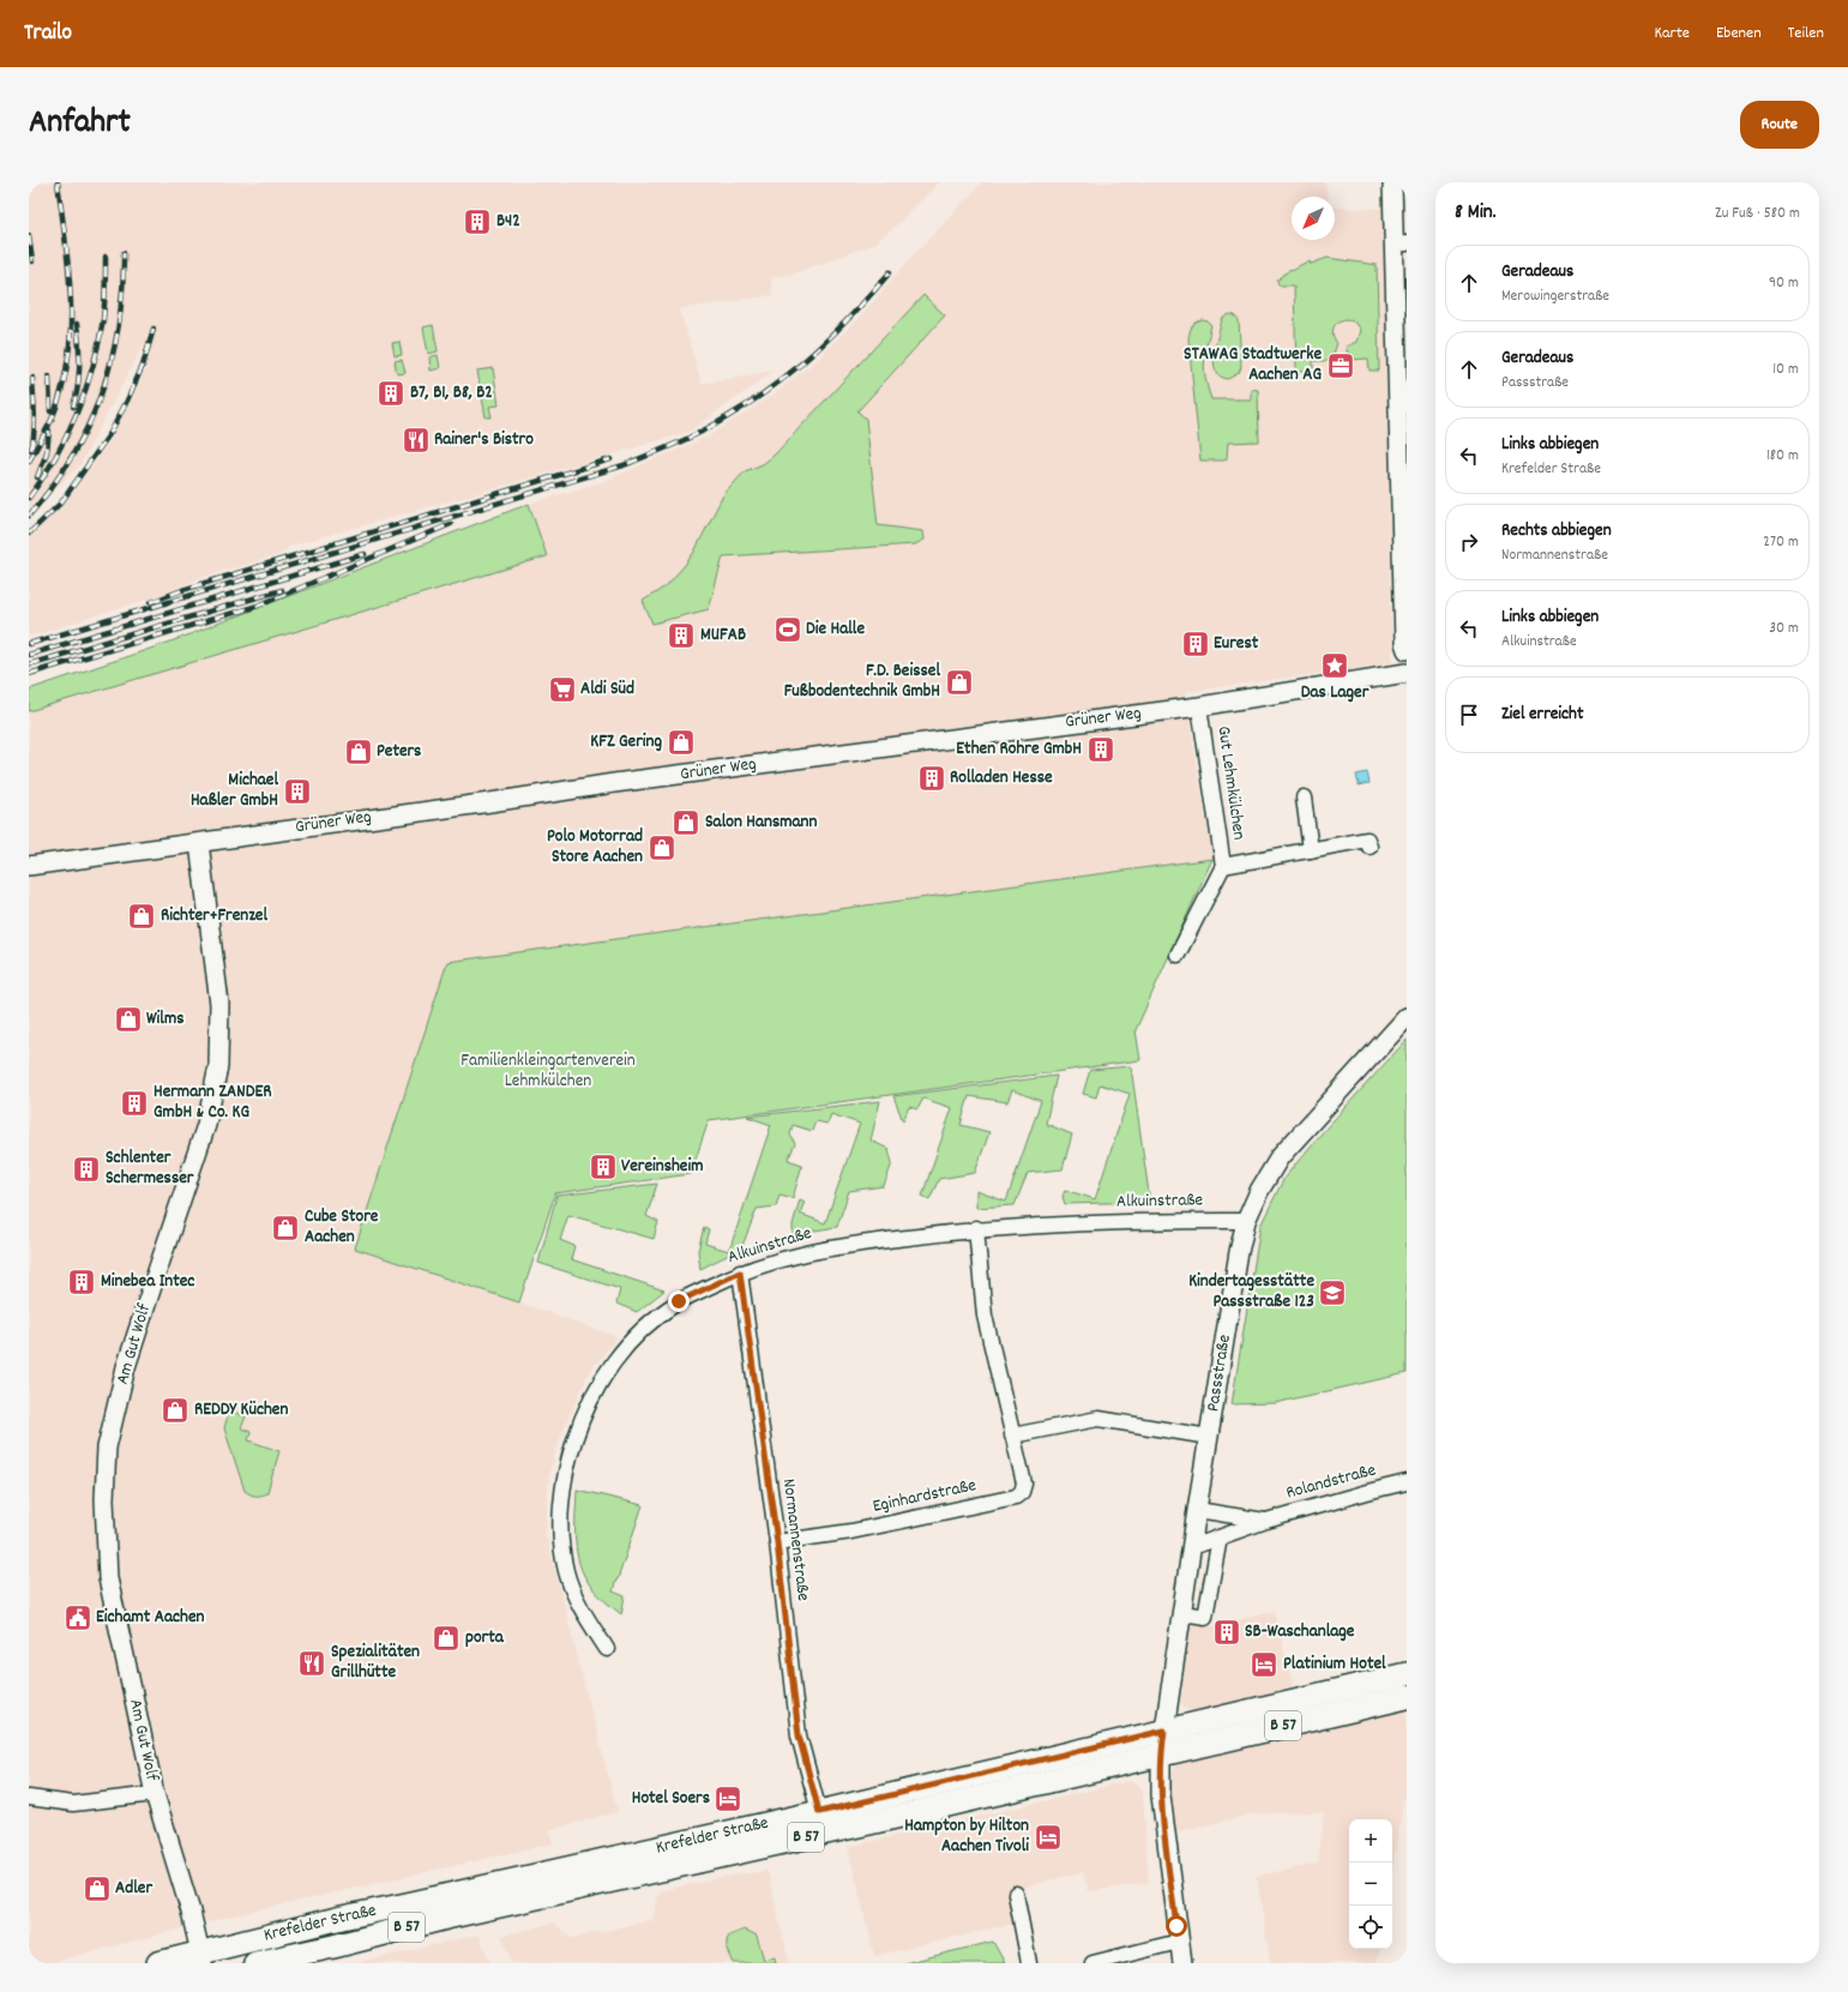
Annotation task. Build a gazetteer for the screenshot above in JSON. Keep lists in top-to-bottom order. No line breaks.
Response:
{"streets":{"main road":["B 57","Krefelder Straße"],"street":["Grüner Weg","Gut Lehmkülchen","Alkuinstraße","Am Gut Wolf","Passstraße","Rolandstraße","Eginhardstraße","Normannenstraße"]},"crossings":[["Grüner Weg","Gut Lehmkülchen"],["Grüner Weg","Am Gut Wolf"],["Alkuinstraße","Passstraße"],["Alkuinstraße","Eginhardstraße"],["Alkuinstraße","Normannenstraße"],["Am Gut Wolf","Krefelder Straße"],["Passstraße","Rolandstraße"],["Passstraße","Krefelder Straße"],["Eginhardstraße","Normannenstraße"],["Normannenstraße","Krefelder Straße"]],"parks":["Familienkleingartenverein Lehmkülchen"],"places":{"building":["B42","B7, B1, B8, B2","MUFAB","Eurest","Ethen Rohre GmbH","Rolladen Hesse","Michael Haßler GmbH","Hermann ZANDER GmbH & Co. KG","Vereinsheim","Schlenter Schermesser","Minebea Intec","SB-Waschanlage"],"office":["STAWAG Stadtwerke Aachen AG"],"restaurant":["Rainer's Bistro","Spezialitäten Grillhütte"],"sports":["Die Halle"],"place":["Das Lager"],"shop":["F.D. Beissel Fußbodentechnik GmbH","KFZ Gering","Peters","Salon Hansmann","Polo Motorrad Store Aachen","Richter+Frenzel","Wilms","Cube Store Aachen","REDDY Küchen","porta","Adler"],"supermarket":["Aldi Süd"],"school or university":["Kindertagesstätte Passstraße 123"],"public building":["Eichamt Aachen"],"hotel":["Platinium Hotel","Hotel Soers","Hampton by Hilton Aachen Tivoli"]},"north":"bottom left","page":{"header":"Trailo","nav":["Karte","Ebenen","Teilen"],"title":"Anfahrt","buttons":"Route","heading":["8 Min.","Zu Fuß · 580 m"],"list":[["Geradeaus","Merowingerstraße","90 m"],["Geradeaus","Passstraße","10 m"],["Links abbiegen","Krefelder Straße","180 m"],["Rechts abbiegen","Normannenstraße","270 m"],["Links abbiegen","Alkuinstraße","30 m"],"Ziel erreicht"],"map_buttons":["+","−"]}}
